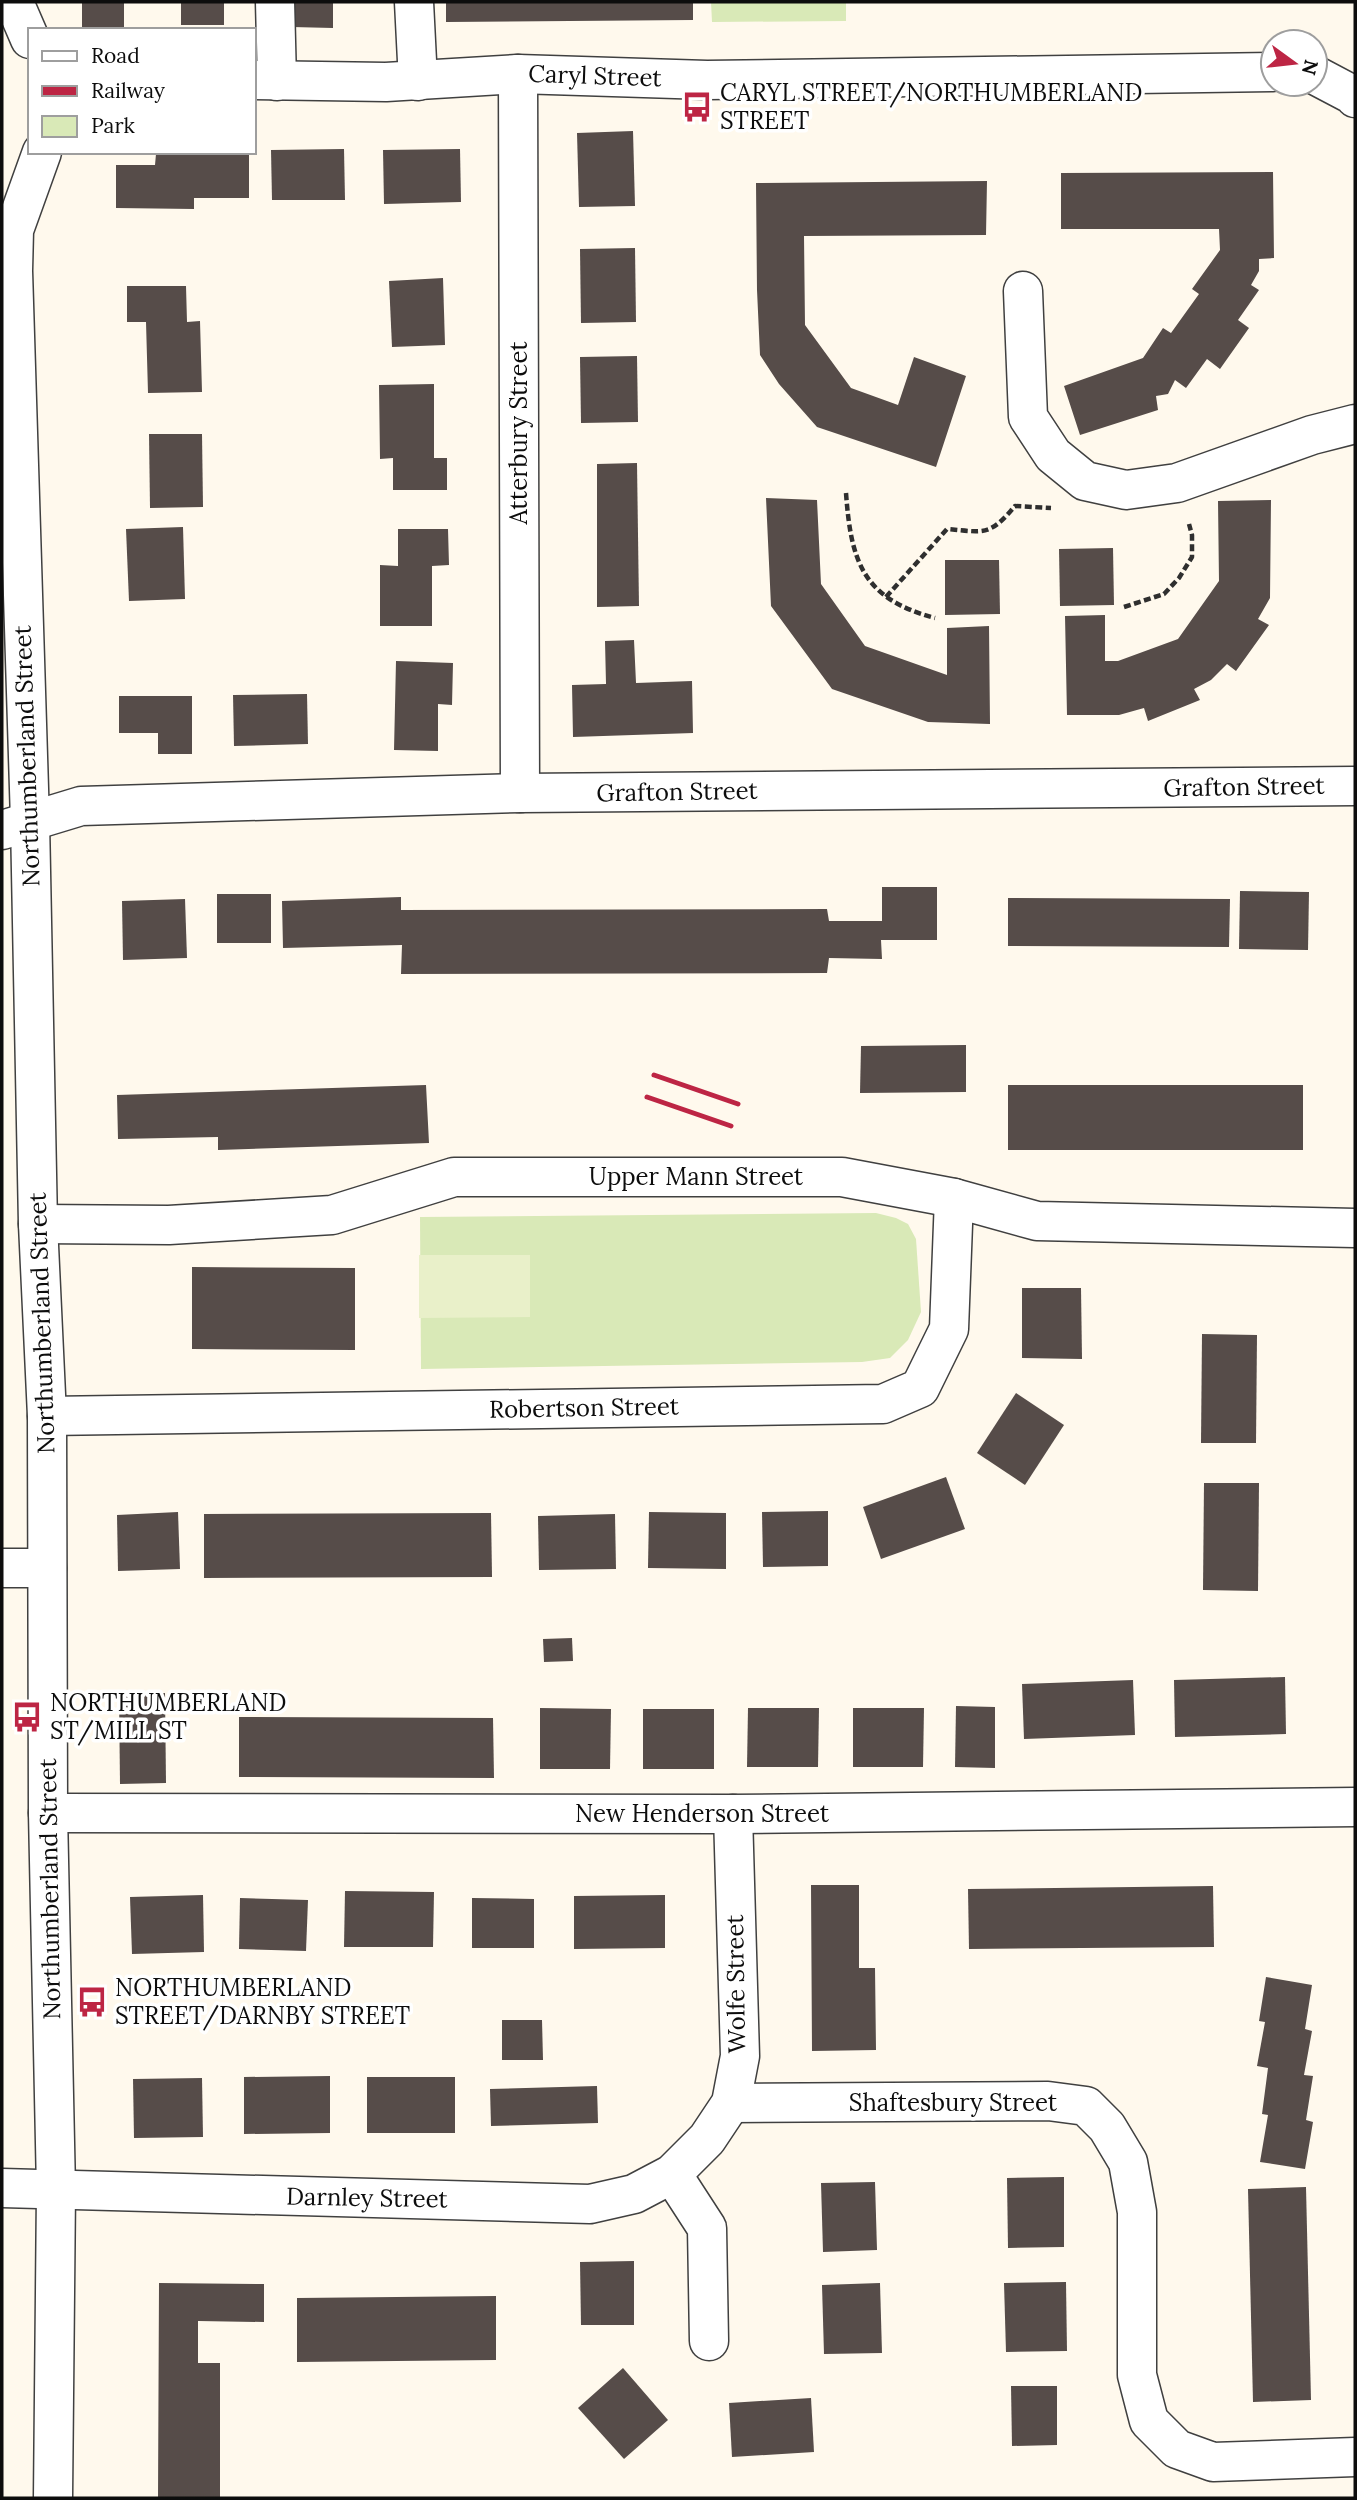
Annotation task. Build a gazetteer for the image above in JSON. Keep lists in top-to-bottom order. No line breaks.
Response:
{"streets":{"street":["Caryl Street","Atterbury Street","Northumberland Street","Grafton Street","Upper Mann Street","Robertson Street","New Henderson Street","Wolfe Street","Shaftesbury Street","Darnley Street"]},"crossings":[["Caryl Street","Atterbury Street"],["Atterbury Street","Grafton Street"],["Northumberland Street","Grafton Street"],["Northumberland Street","Upper Mann Street"],["Northumberland Street","Robertson Street"],["Northumberland Street","New Henderson Street"],["Northumberland Street","Darnley Street"],["Upper Mann Street","Robertson Street"],["New Henderson Street","Wolfe Street"],["Wolfe Street","Shaftesbury Street"],["Wolfe Street","Darnley Street"]],"places":{"bus stop":["CARYL STREET/NORTHUMBERLAND STREET","NORTHUMBERLAND ST/MILL ST","NORTHUMBERLAND STREET/DARNBY STREET"]},"legend":["Road","Railway","Park"],"north":"right"}
